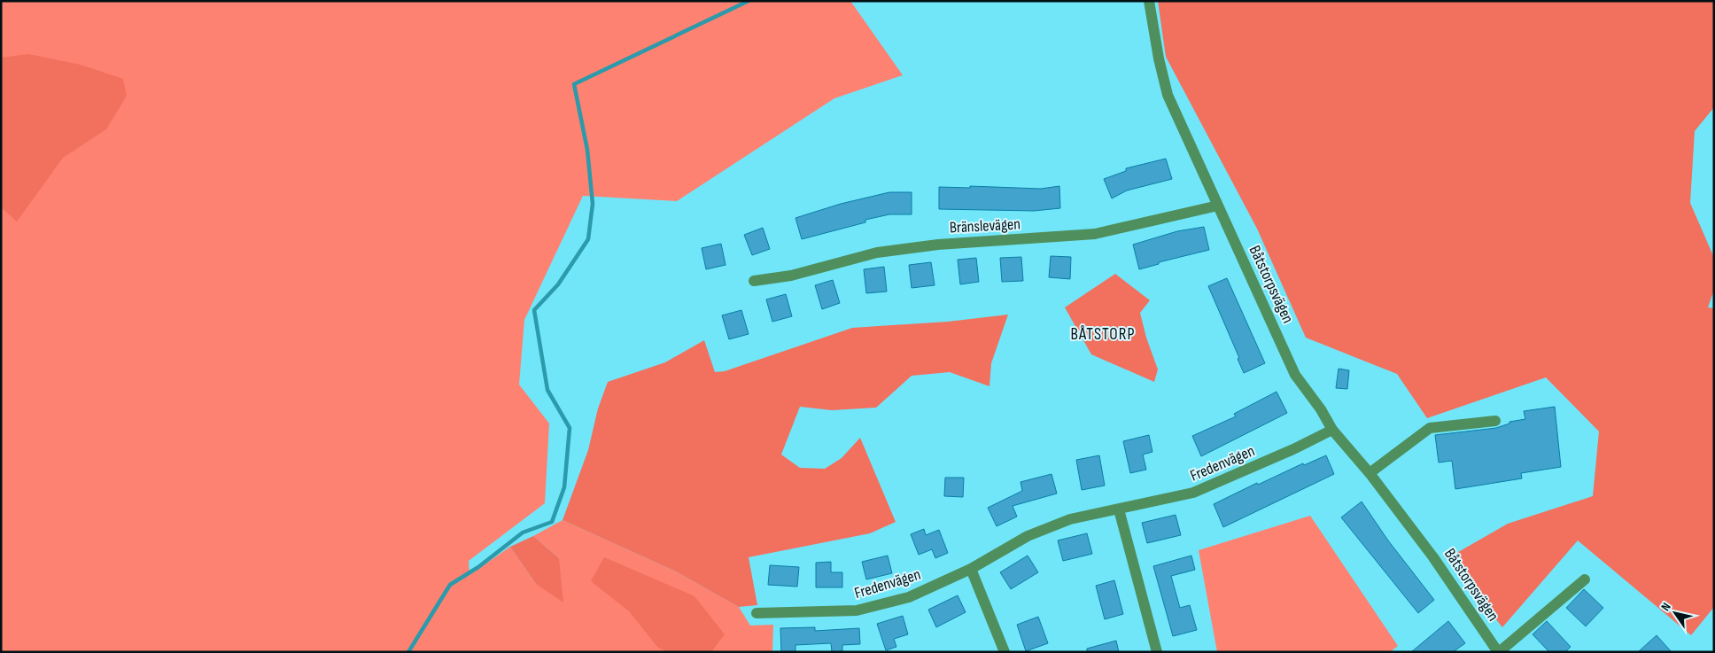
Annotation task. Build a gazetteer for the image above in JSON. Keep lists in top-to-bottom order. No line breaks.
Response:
{"streets":{"street":["Bränslevägen","Båtstorpsvägen","Fredenvägen"]},"crossings":[["Bränslevägen","Båtstorpsvägen"],["Båtstorpsvägen","Fredenvägen"]],"districts":["BÅTSTORP"],"north":"top left"}
